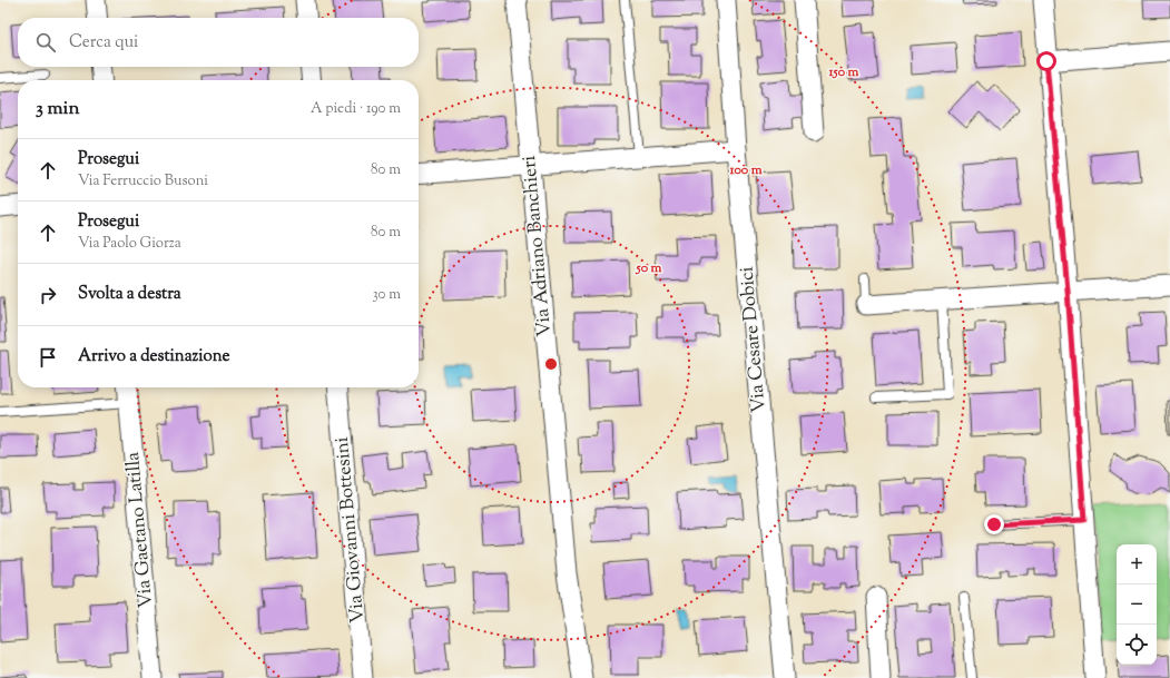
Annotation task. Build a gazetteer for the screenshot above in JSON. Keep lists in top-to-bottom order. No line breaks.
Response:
{"streets":{"street":["Via Adriano Banchieri","Via Cesare Dobici","Via Gaetano Latilla","Via Giovanni Bottesini"]},"page":{"search":"Cerca qui","heading":["3 min","A piedi · 190 m"],"list":[["Prosegui","Via Ferruccio Busoni","80 m"],["Prosegui","Via Paolo Giorza","80 m"],["Svolta a destra","30 m"],"Arrivo a destinazione"],"map_buttons":["+","−"]},"rings":["150 m","100 m","50 m"]}
